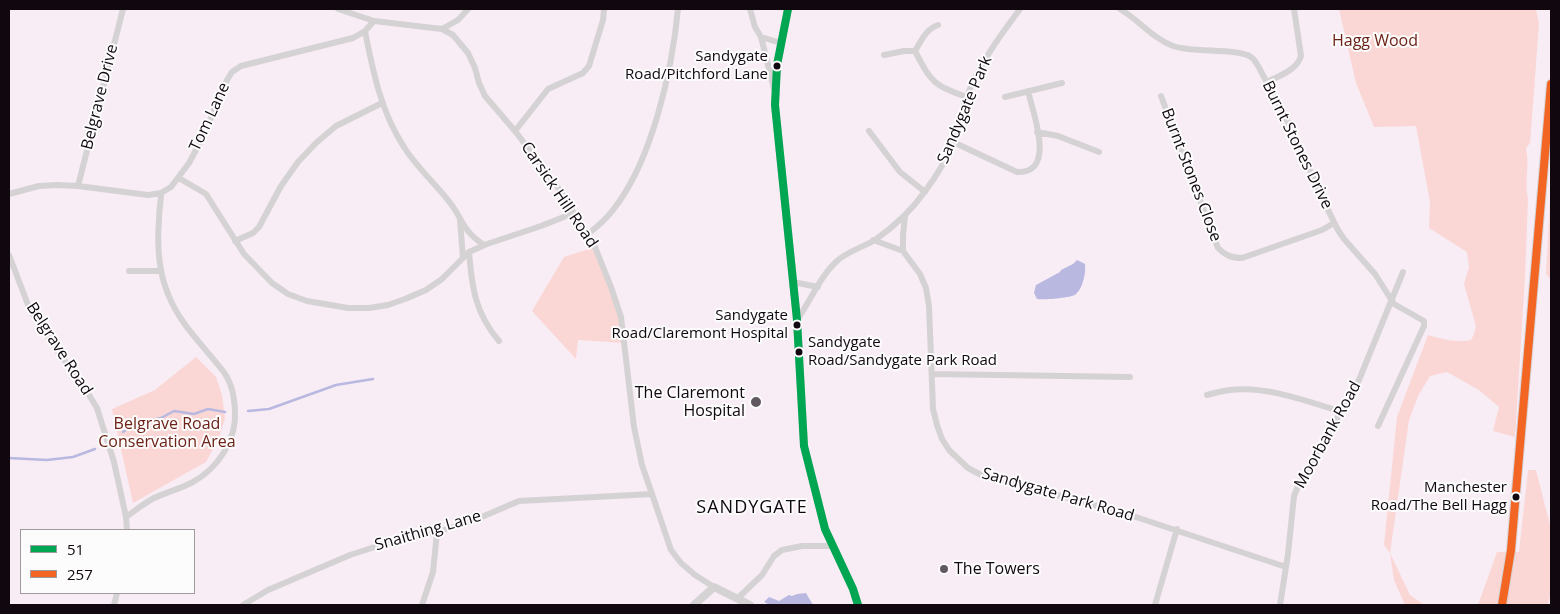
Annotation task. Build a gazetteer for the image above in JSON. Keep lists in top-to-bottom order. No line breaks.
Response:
{"streets":{"street":["Belgrave Drive","Sandygate Park","Tom Lane","Burnt Stones Drive","Burnt Stones Close","Carsick Hill Road","Belgrave Road","Moorbank Road","Sandygate Park Road","Snaithing Lane"]},"crossings":[["Burnt Stones Drive","Burnt Stones Close"],["Burnt Stones Drive","Moorbank Road"],["Carsick Hill Road","Snaithing Lane"],["Moorbank Road","Sandygate Park Road"]],"districts":["SANDYGATE"],"parks":["Hagg Wood","Belgrave Road Conservation Area"],"places":["Sandygate Road/Pitchford Lane","Sandygate Road/Claremont Hospital","Sandygate Road/Sandygate Park Road","The Claremont Hospital","Manchester Road/The Bell Hagg","The Towers"],"lines":["transit line 51","transit line 257"],"legend":["51","257"]}
